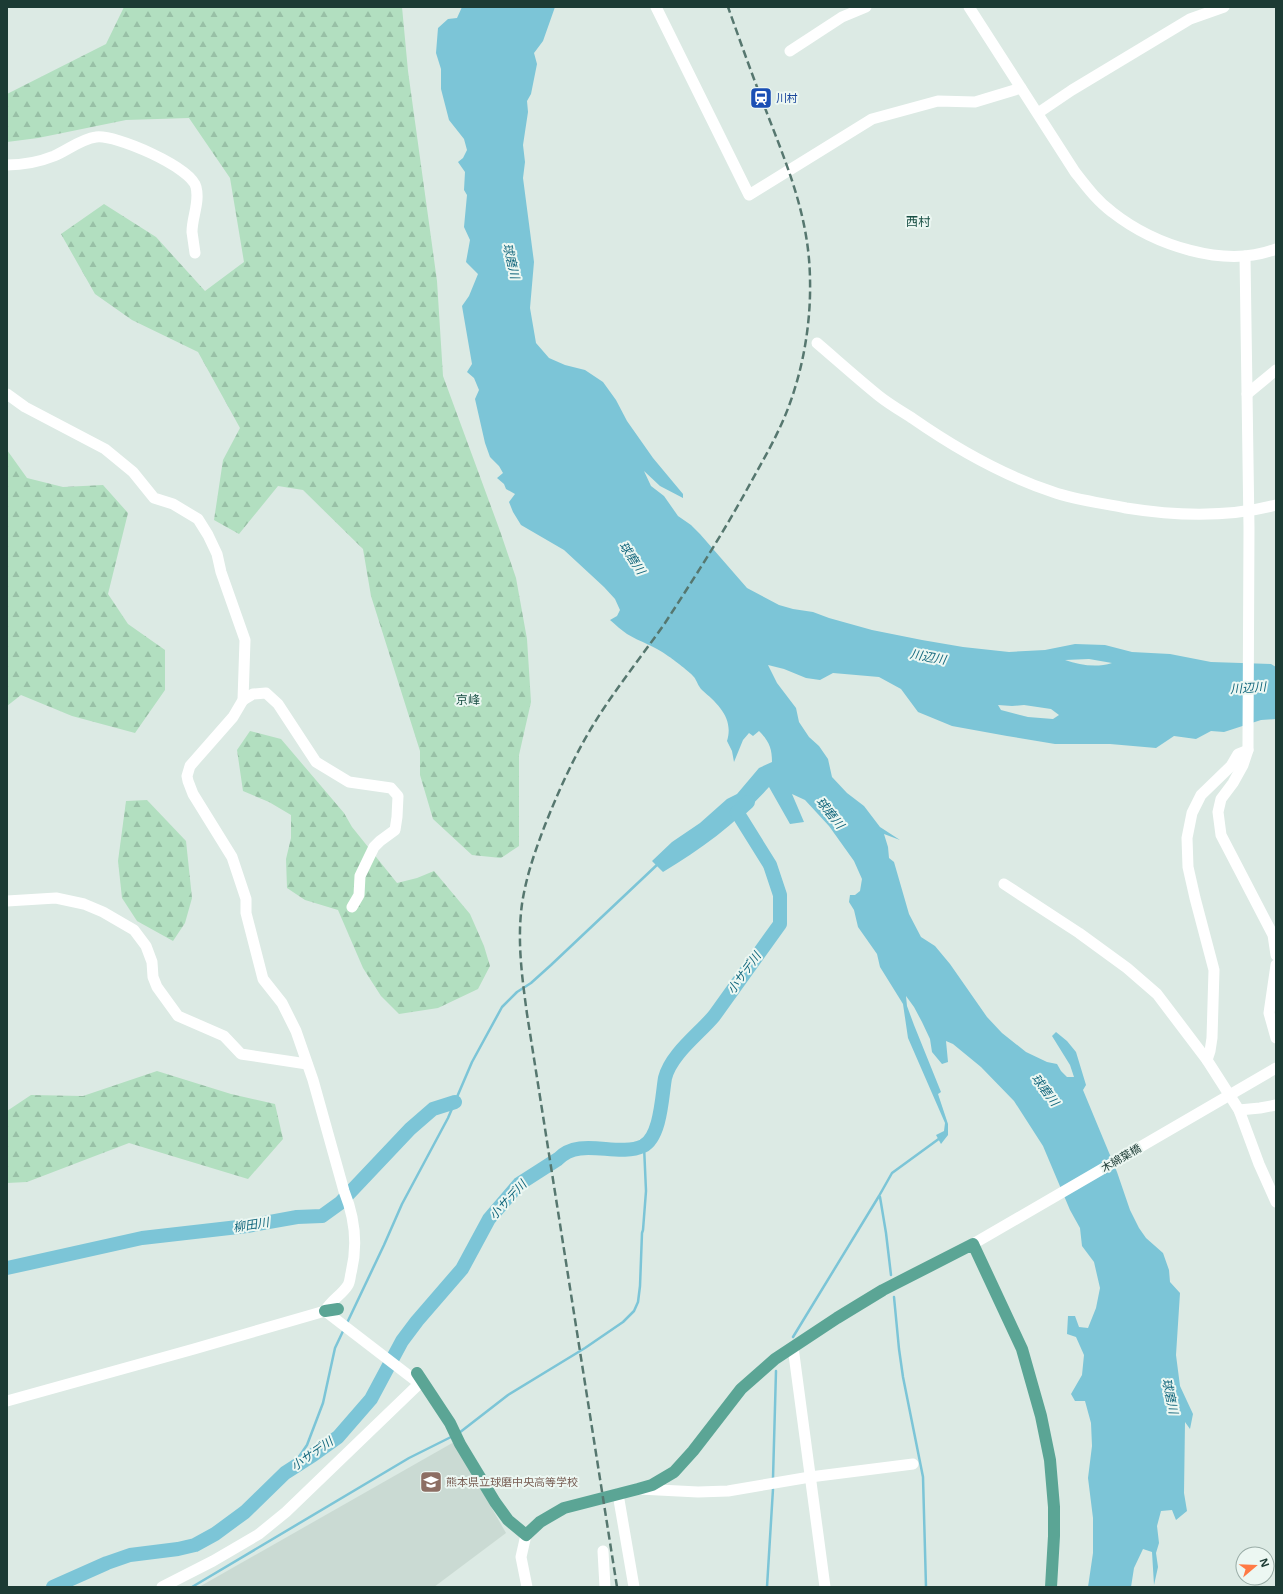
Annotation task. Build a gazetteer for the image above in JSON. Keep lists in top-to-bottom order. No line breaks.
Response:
{"streets":{"street":["木綿葉橋"]},"districts":["西村","京峰"],"water":["球磨川","川辺川","小サデ川","柳田川"],"places":{"station":["川村"],"school or university":["熊本県立球磨中央高等学校"]},"north":"right"}
